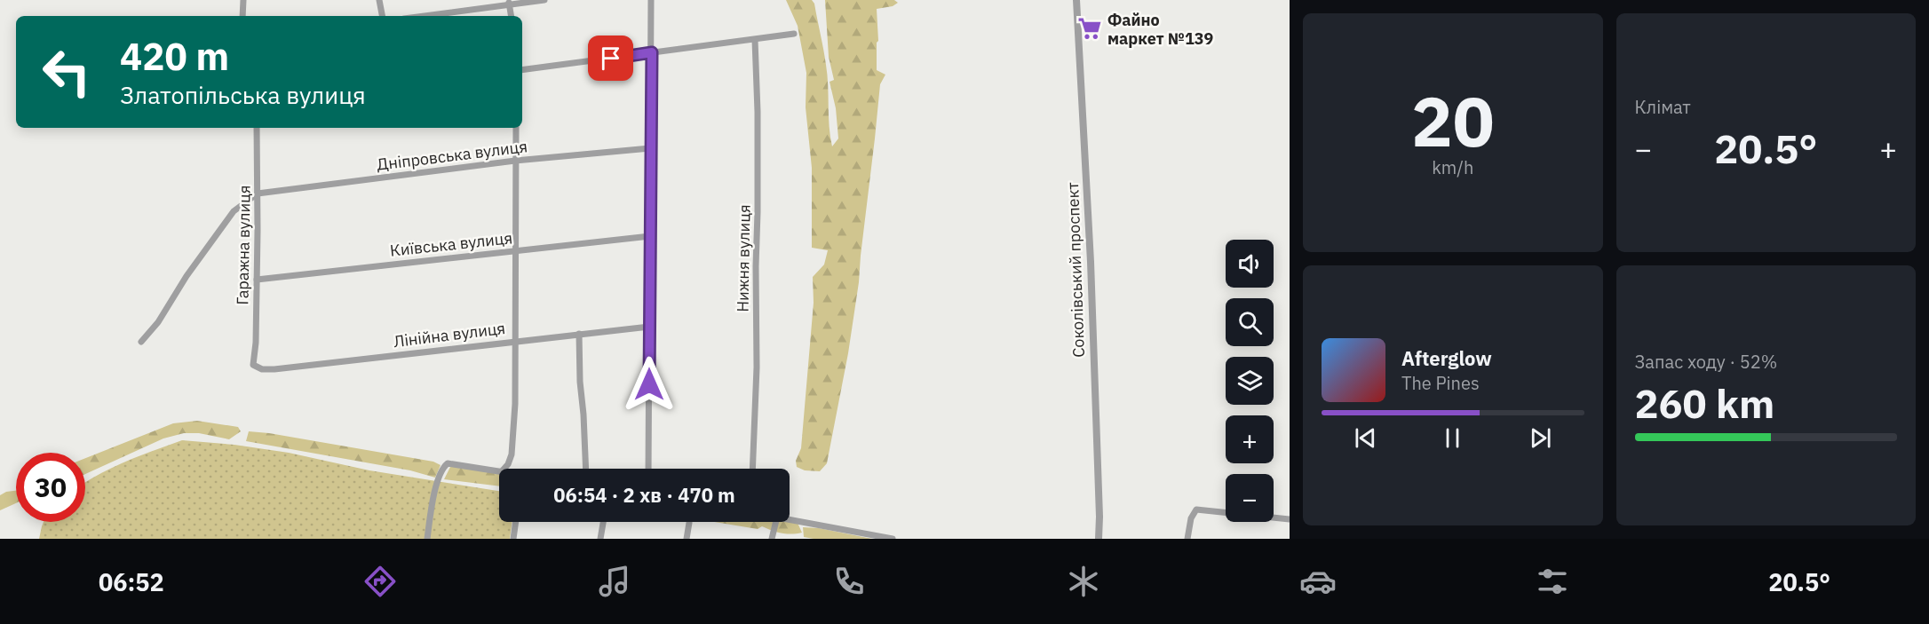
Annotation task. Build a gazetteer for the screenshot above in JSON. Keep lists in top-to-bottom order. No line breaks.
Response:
{"streets":{"street":["Дніпровська вулиця","Київська вулиця","Гаражна вулиця","Нижня вулиця","Соколівський проспект","Лінійна вулиця"]},"crossings":[["Дніпровська вулиця","Гаражна вулиця"],["Київська вулиця","Гаражна вулиця"],["Гаражна вулиця","Лінійна вулиця"]],"places":{"supermarket":["Файно маркет №139"]},"page":{"tile":[["20","km/h"],"Клімат",["Запас ходу · 52%","260 km"]],"turn":["420 m","Златопільська вулиця"],"heat":["−","20.5°","+"],"map_buttons":["+","−"],"song":["Afterglow","The Pines"],"limit":"30","trip":"06:54 · 2 хв · 470 m","tabs":["06:52","20.5°"]}}
